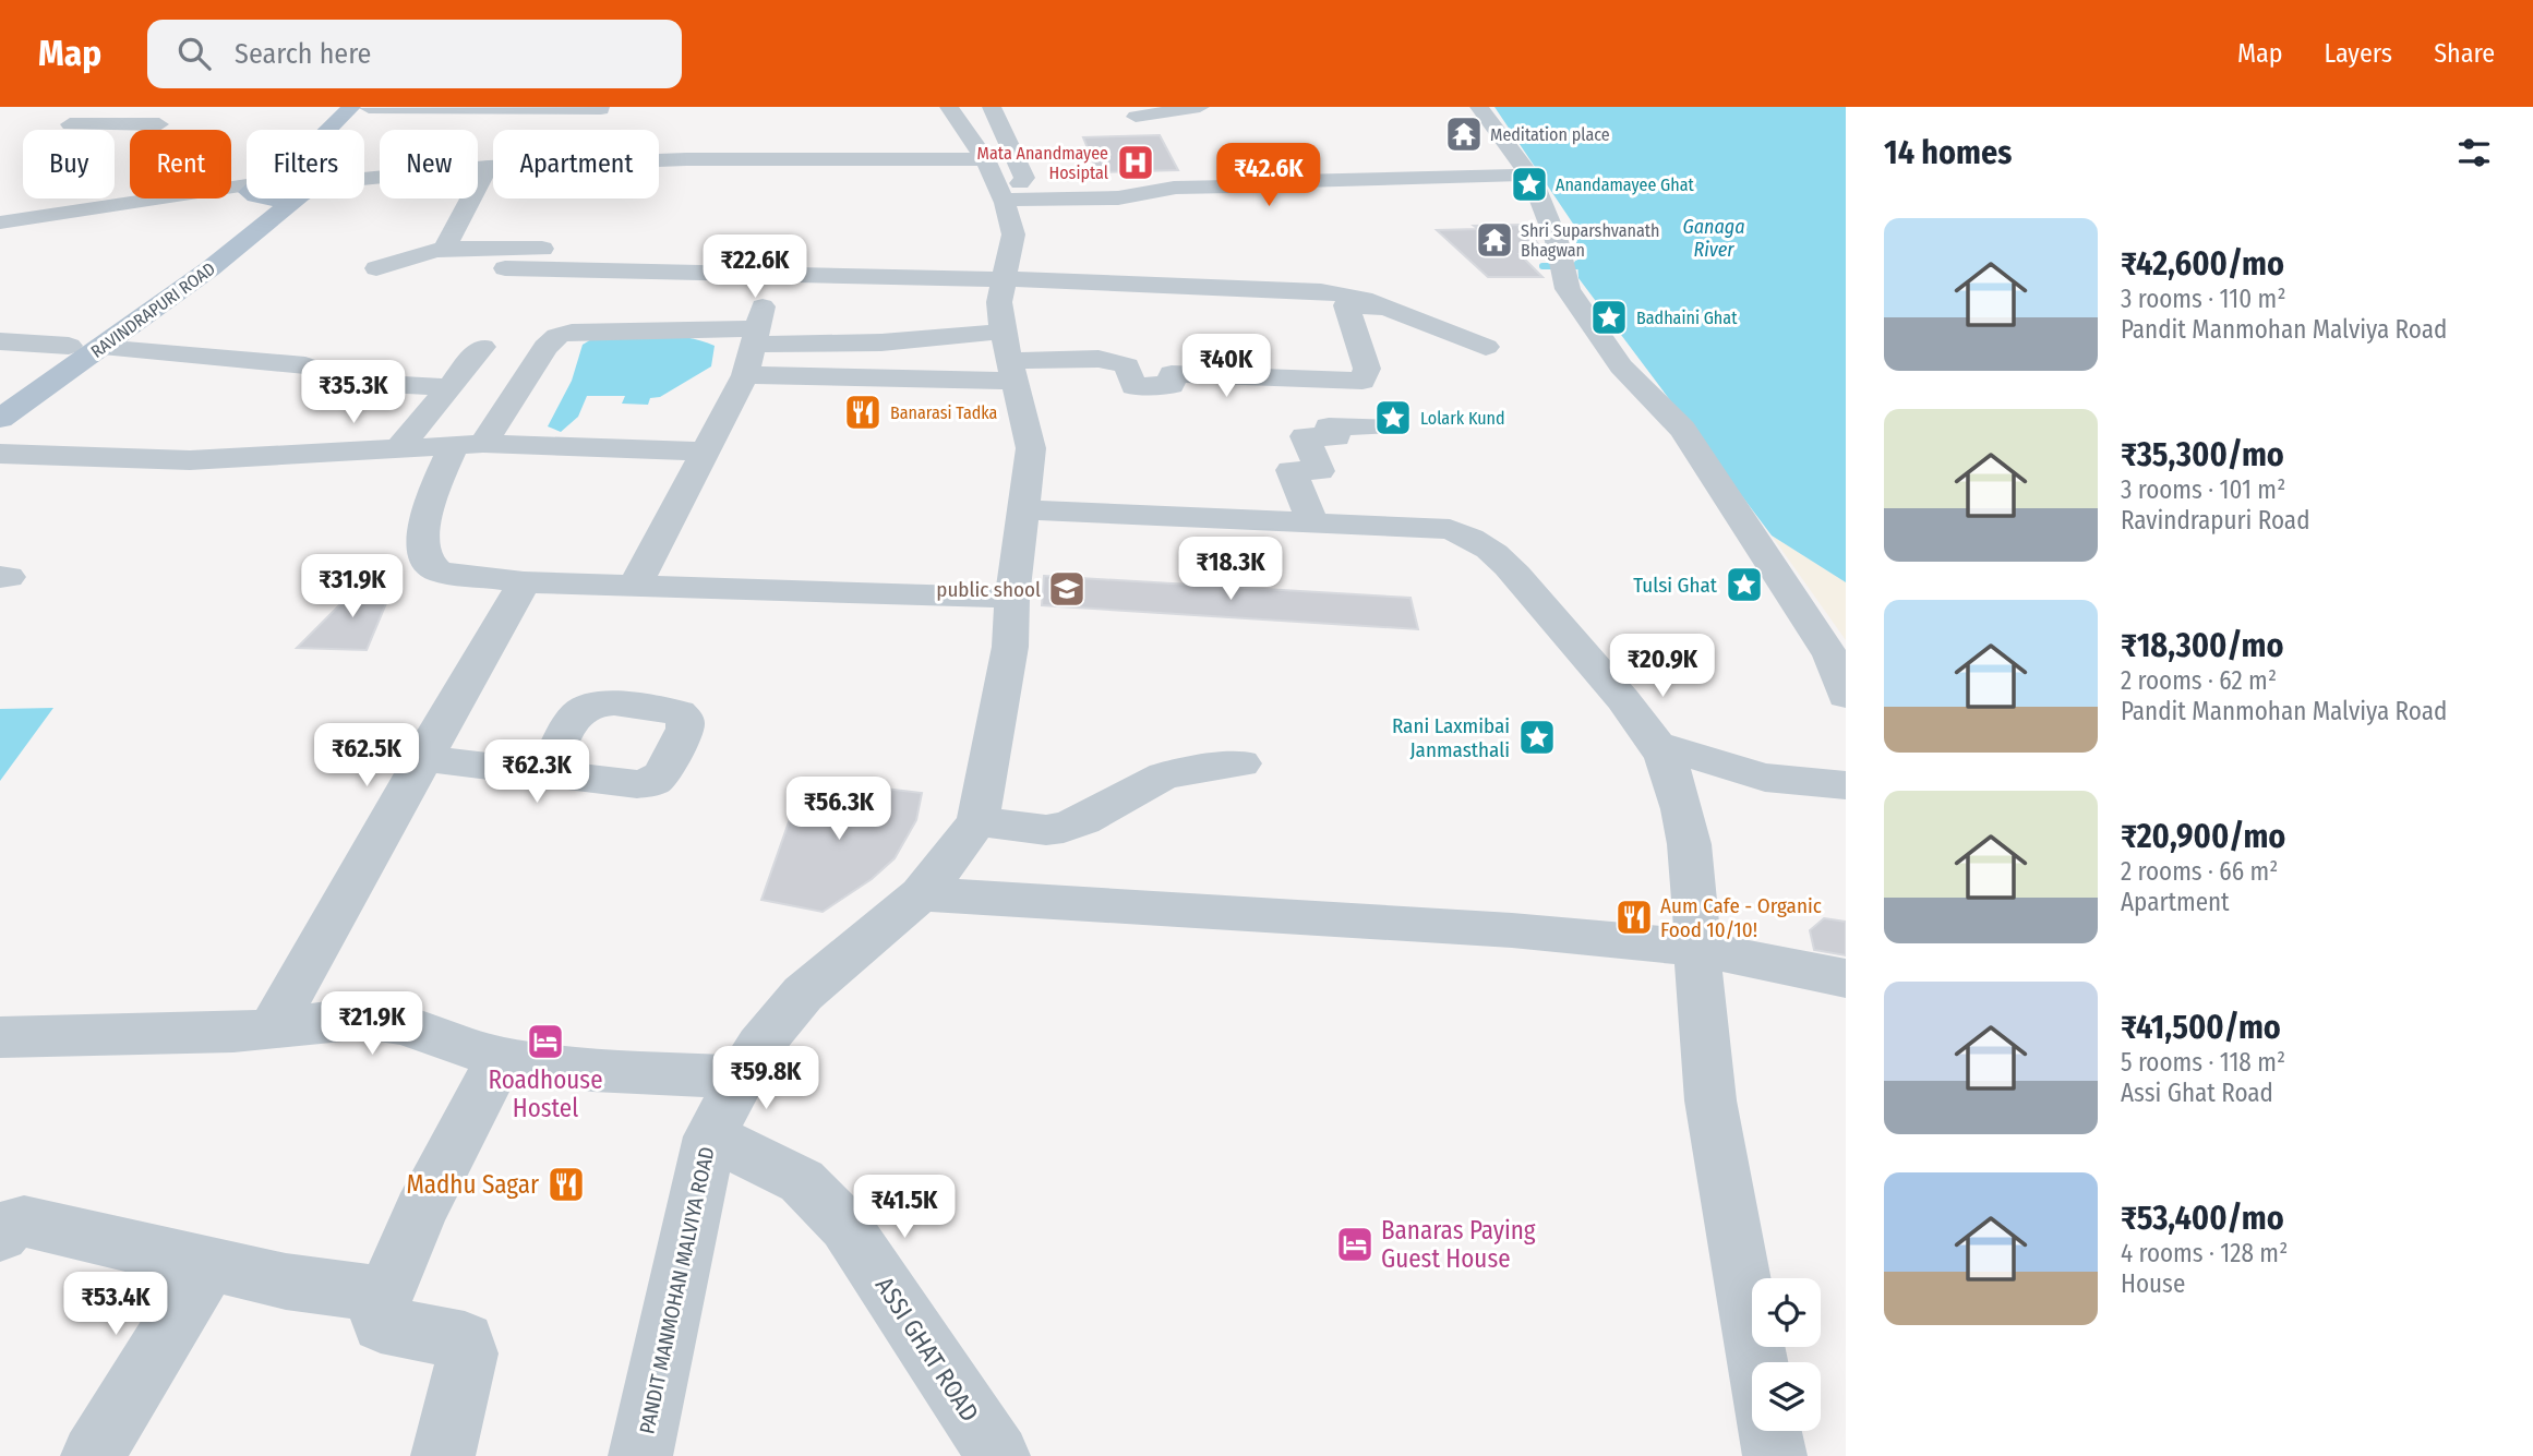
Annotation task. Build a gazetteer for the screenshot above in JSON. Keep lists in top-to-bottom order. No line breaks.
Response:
{"streets":{"main road":["RAVINDRAPURI ROAD"],"street":["PANDIT MANMOHAN MALVIYA ROAD","ASSI GHAT ROAD"]},"crossings":[["PANDIT MANMOHAN MALVIYA ROAD","ASSI GHAT ROAD"]],"water":["Ganaga River"],"places":{"temple":["Meditation place","Shri Suparshvanath Bhagwan"],"hospital":["Mata Anandmayee Hosiptal"],"place":["Anandamayee Ghat","Badhaini Ghat","Lolark Kund","Tulsi Ghat","Rani Laxmibai Janmasthali"],"restaurant":["Banarasi Tadka","Aum Cafe - Organic Food 10/10!","Madhu Sagar"],"school or university":["public shool"],"hotel":["Roadhouse Hostel","Banaras Paying Guest House"]},"page":{"header":"Map","search":"Search here","nav":["Map","Layers","Share"],"heading":"14 homes","chip":["Buy","Rent","Filters","New","Apartment"],"price":["₹42.6K","₹22.6K","₹40K","₹35.3K","₹18.3K","₹31.9K","₹20.9K","₹62.5K","₹62.3K","₹56.3K","₹21.9K","₹59.8K","₹41.5K","₹53.4K"],"list":[{"name":"₹42,600/mo","note":"3 rooms · 110 m² · Pandit Manmohan Malviya Road"},{"name":"₹35,300/mo","note":"3 rooms · 101 m² · Ravindrapuri Road"},{"name":"₹18,300/mo","note":"2 rooms · 62 m² · Pandit Manmohan Malviya Road"},{"name":"₹20,900/mo","note":"2 rooms · 66 m² · Apartment"},{"name":"₹41,500/mo","note":"5 rooms · 118 m² · Assi Ghat Road"},{"name":"₹53,400/mo","note":"4 rooms · 128 m² · House"}]}}
